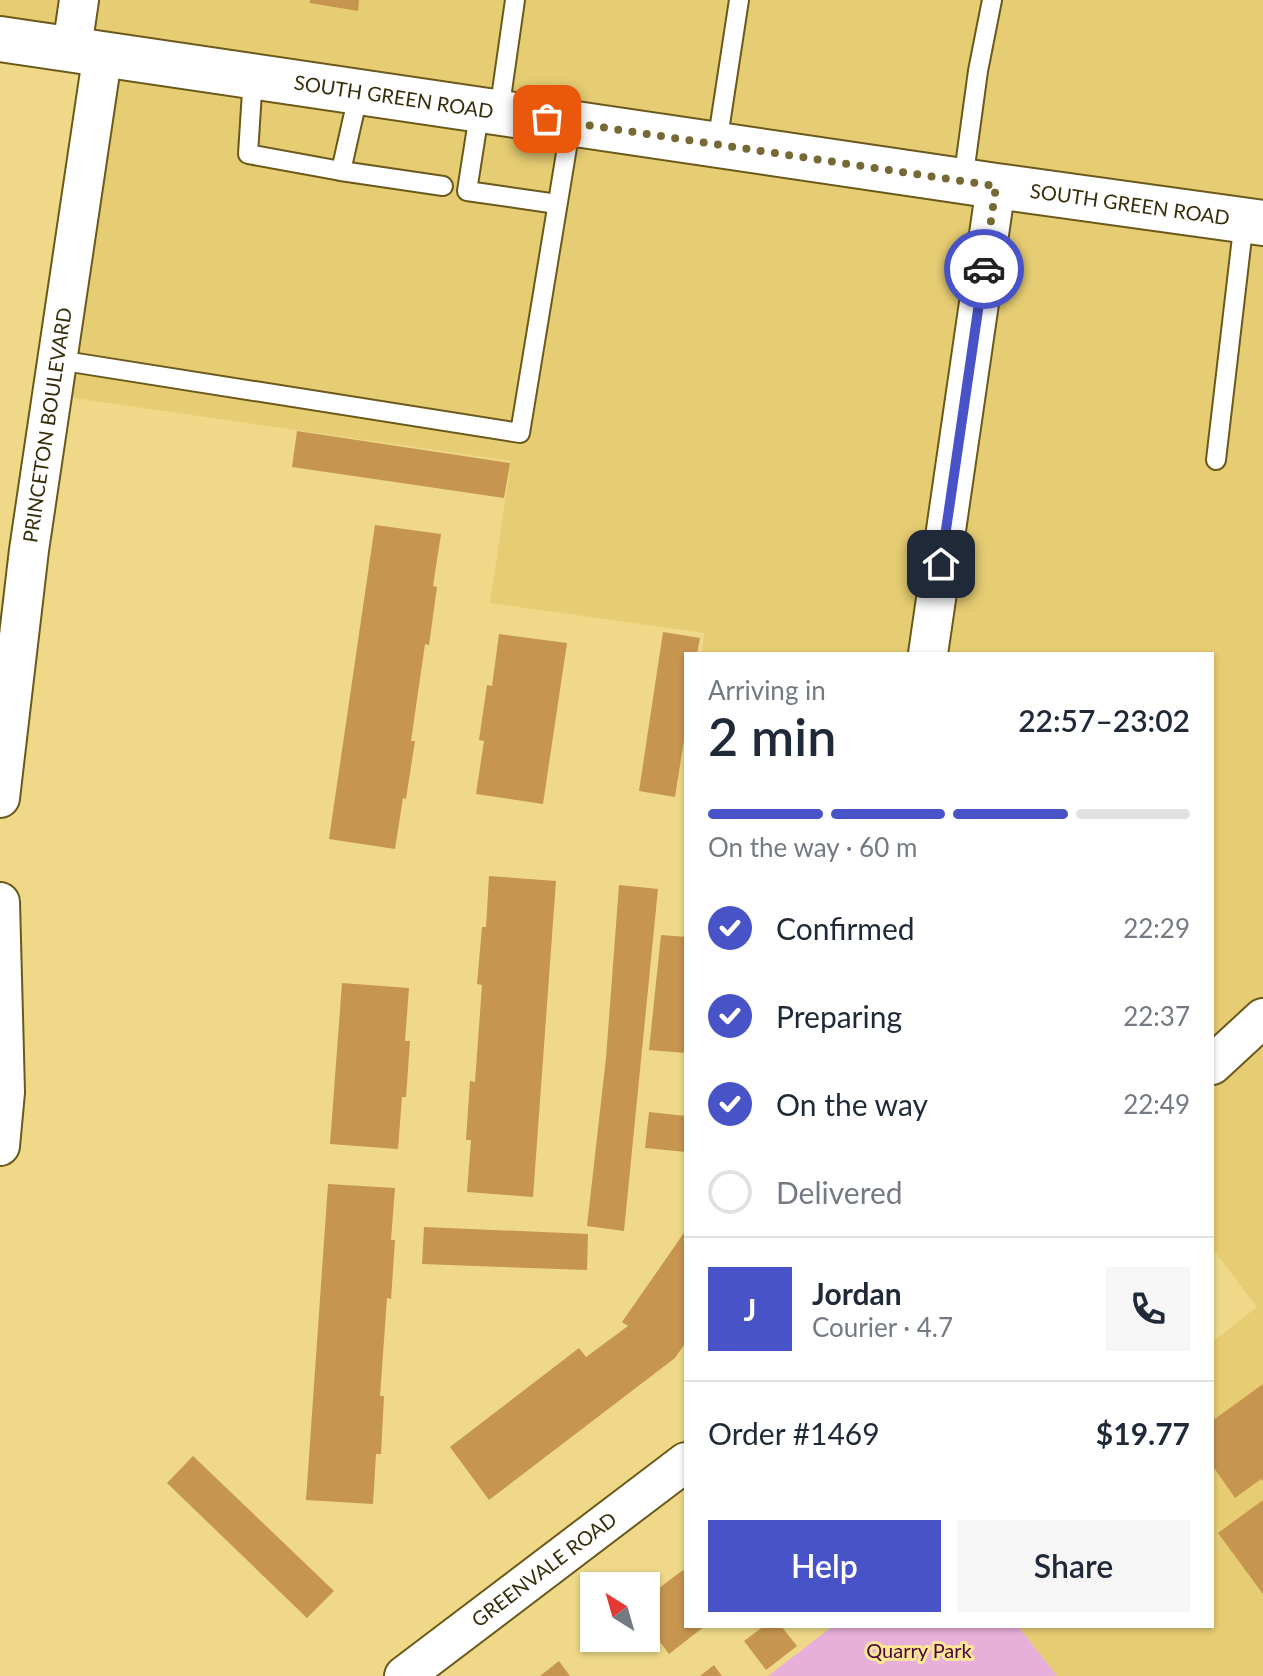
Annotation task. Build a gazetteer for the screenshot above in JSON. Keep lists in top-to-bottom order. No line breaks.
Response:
{"streets":{"main road":["SOUTH GREEN ROAD"],"street":["PRINCETON BOULEVARD","GREENVALE ROAD"]},"crossings":[["SOUTH GREEN ROAD","PRINCETON BOULEVARD"]],"parks":["Quarry Park"],"north":"top left","page":{"heading":["2 min","Arriving in","22:57–23:02"],"panel":["Jordan","Courier · 4.7","Order #1469","$19.77"],"bar":"On the way · 60 m","list":[["Confirmed","22:29"],["Preparing","22:37"],["On the way","22:49"],"Delivered"],"round":"J","buttons":["Help","Share"]}}
